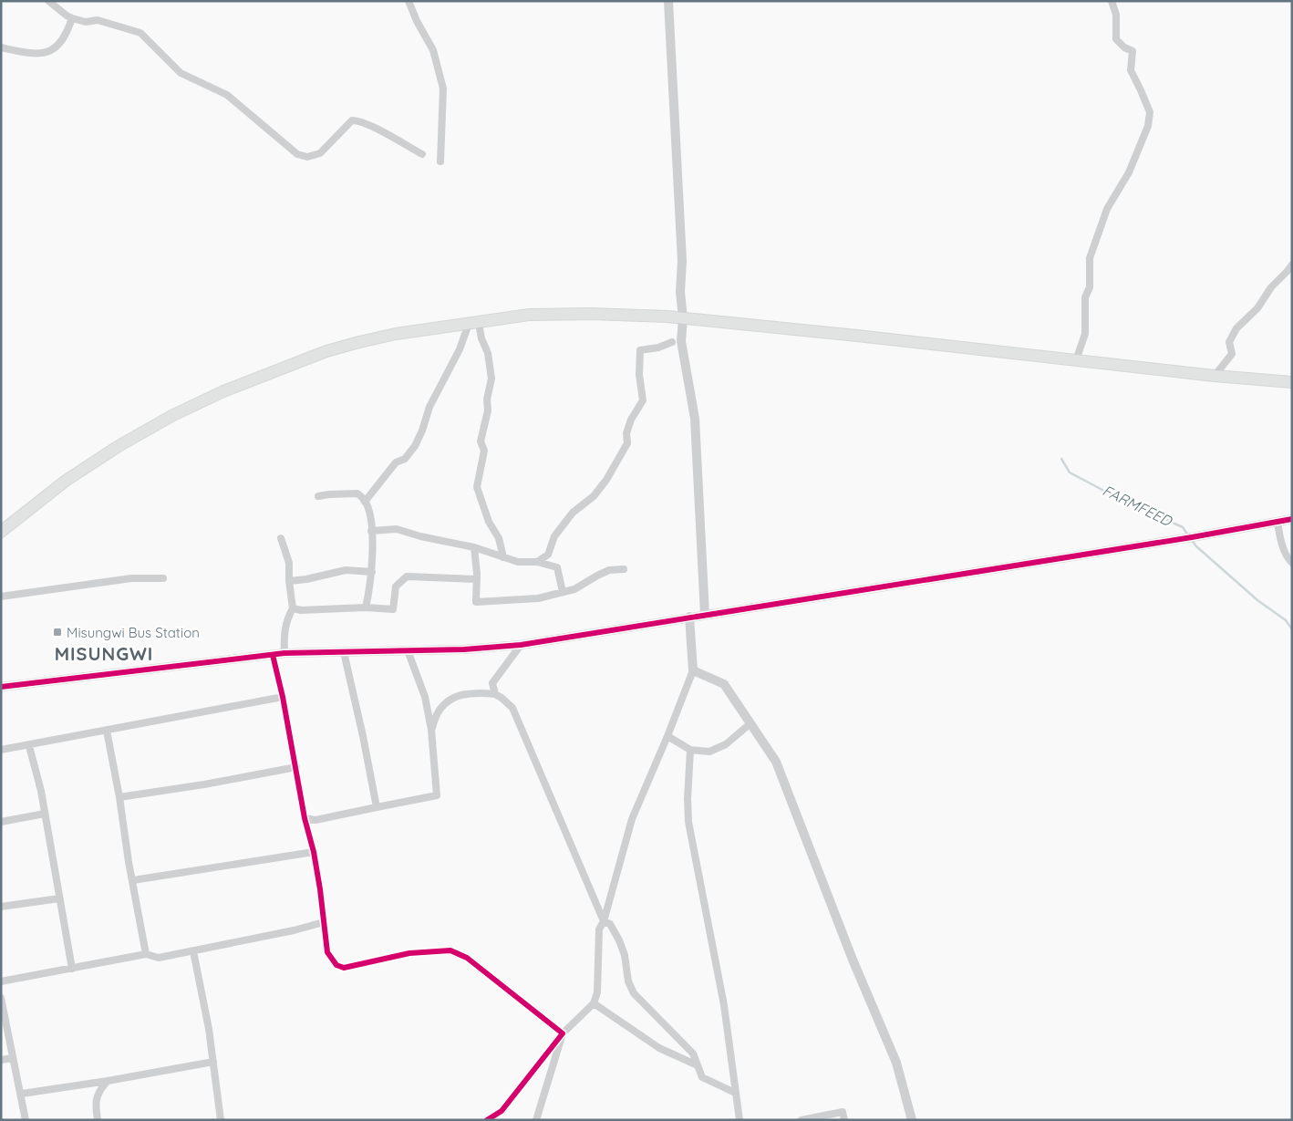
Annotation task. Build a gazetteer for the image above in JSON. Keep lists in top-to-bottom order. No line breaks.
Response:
{"districts":["MISUNGWI"],"water":["FARMFEED"],"places":{"transit":["Misungwi Bus Station"]}}
